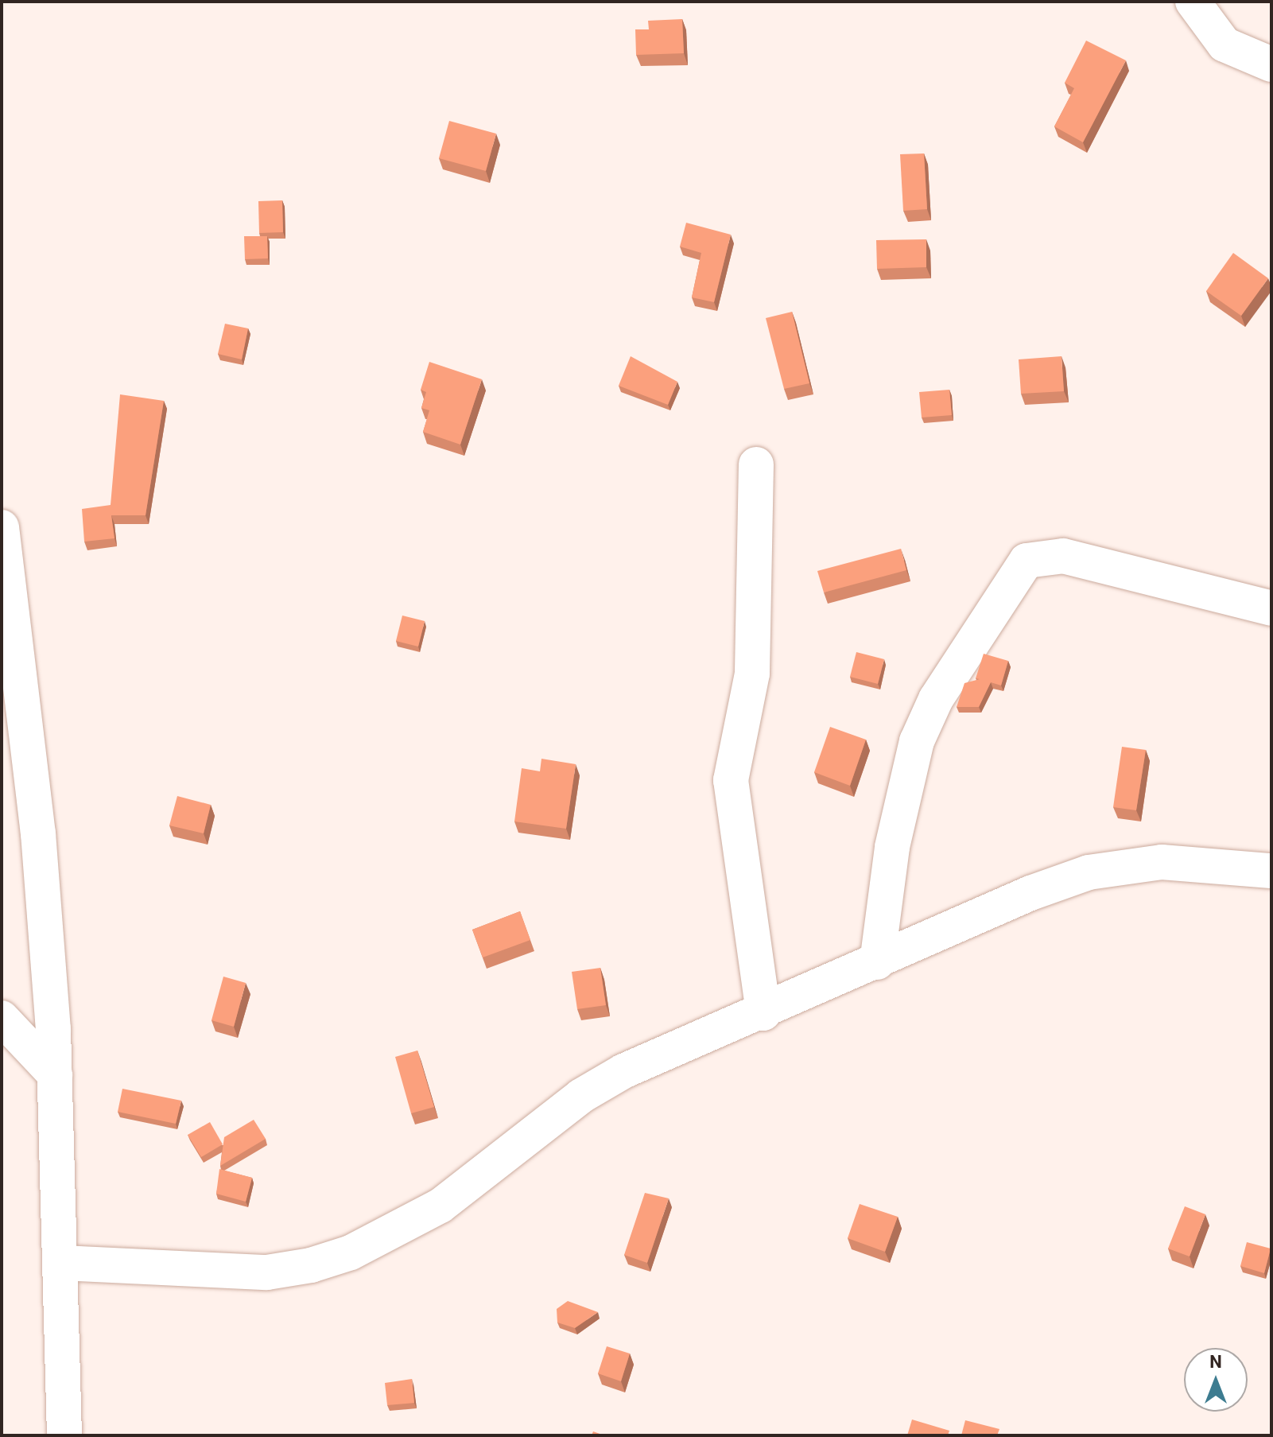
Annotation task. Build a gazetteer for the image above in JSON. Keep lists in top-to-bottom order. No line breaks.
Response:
{"north":"top"}
